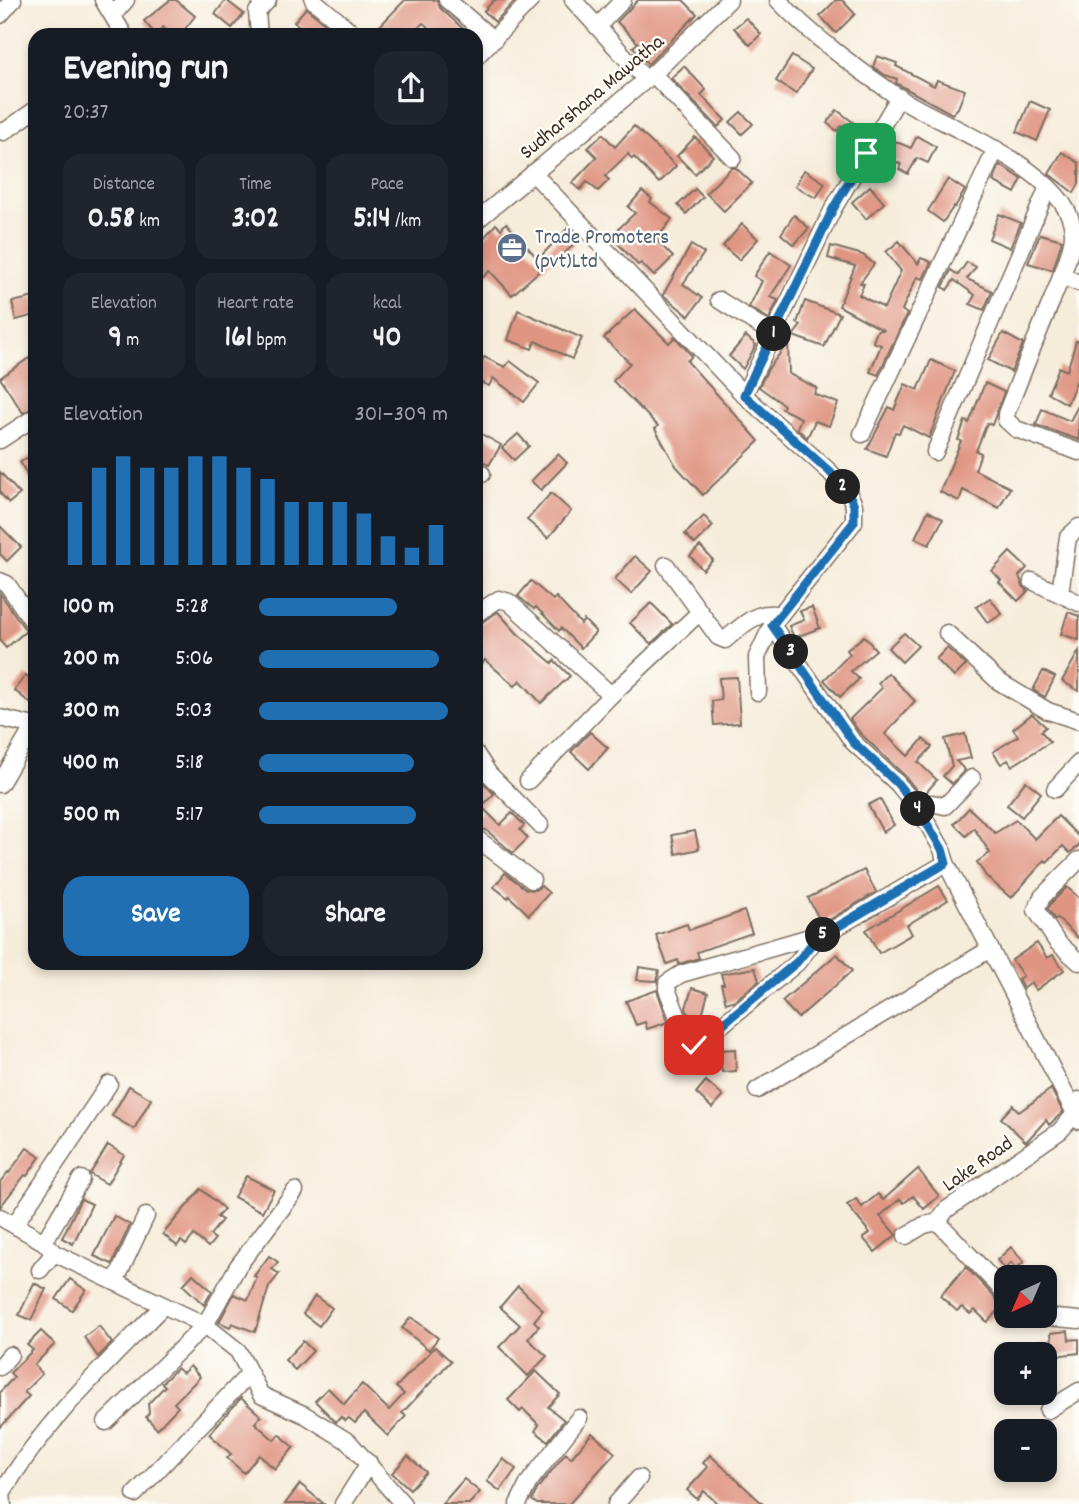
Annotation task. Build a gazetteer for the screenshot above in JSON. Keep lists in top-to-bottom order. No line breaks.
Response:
{"streets":{"street":["Sudharshana Mawatha","Lake Road"]},"places":{"office":["Trade Promoters (pvt)Ltd"]},"north":"bottom left","page":{"heading":["Evening run","20:37"],"stats":[["Distance","0.58 km"],["Time","3:02"],["Pace","5:14 /km"],["Elevation","9 m"],["Heart rate","161 bpm"],["kcal","40"]],"pins":["1","2","3","4","5"],"chart":["Elevation","301–309 m"],"list":[{"name":"100 m","note":"5:28"},{"name":"200 m","note":"5:06"},{"name":"300 m","note":"5:03"},{"name":"400 m","note":"5:18"},{"name":"500 m","note":"5:17"}],"buttons":["Save","Share"],"map_buttons":["+","−"]}}
